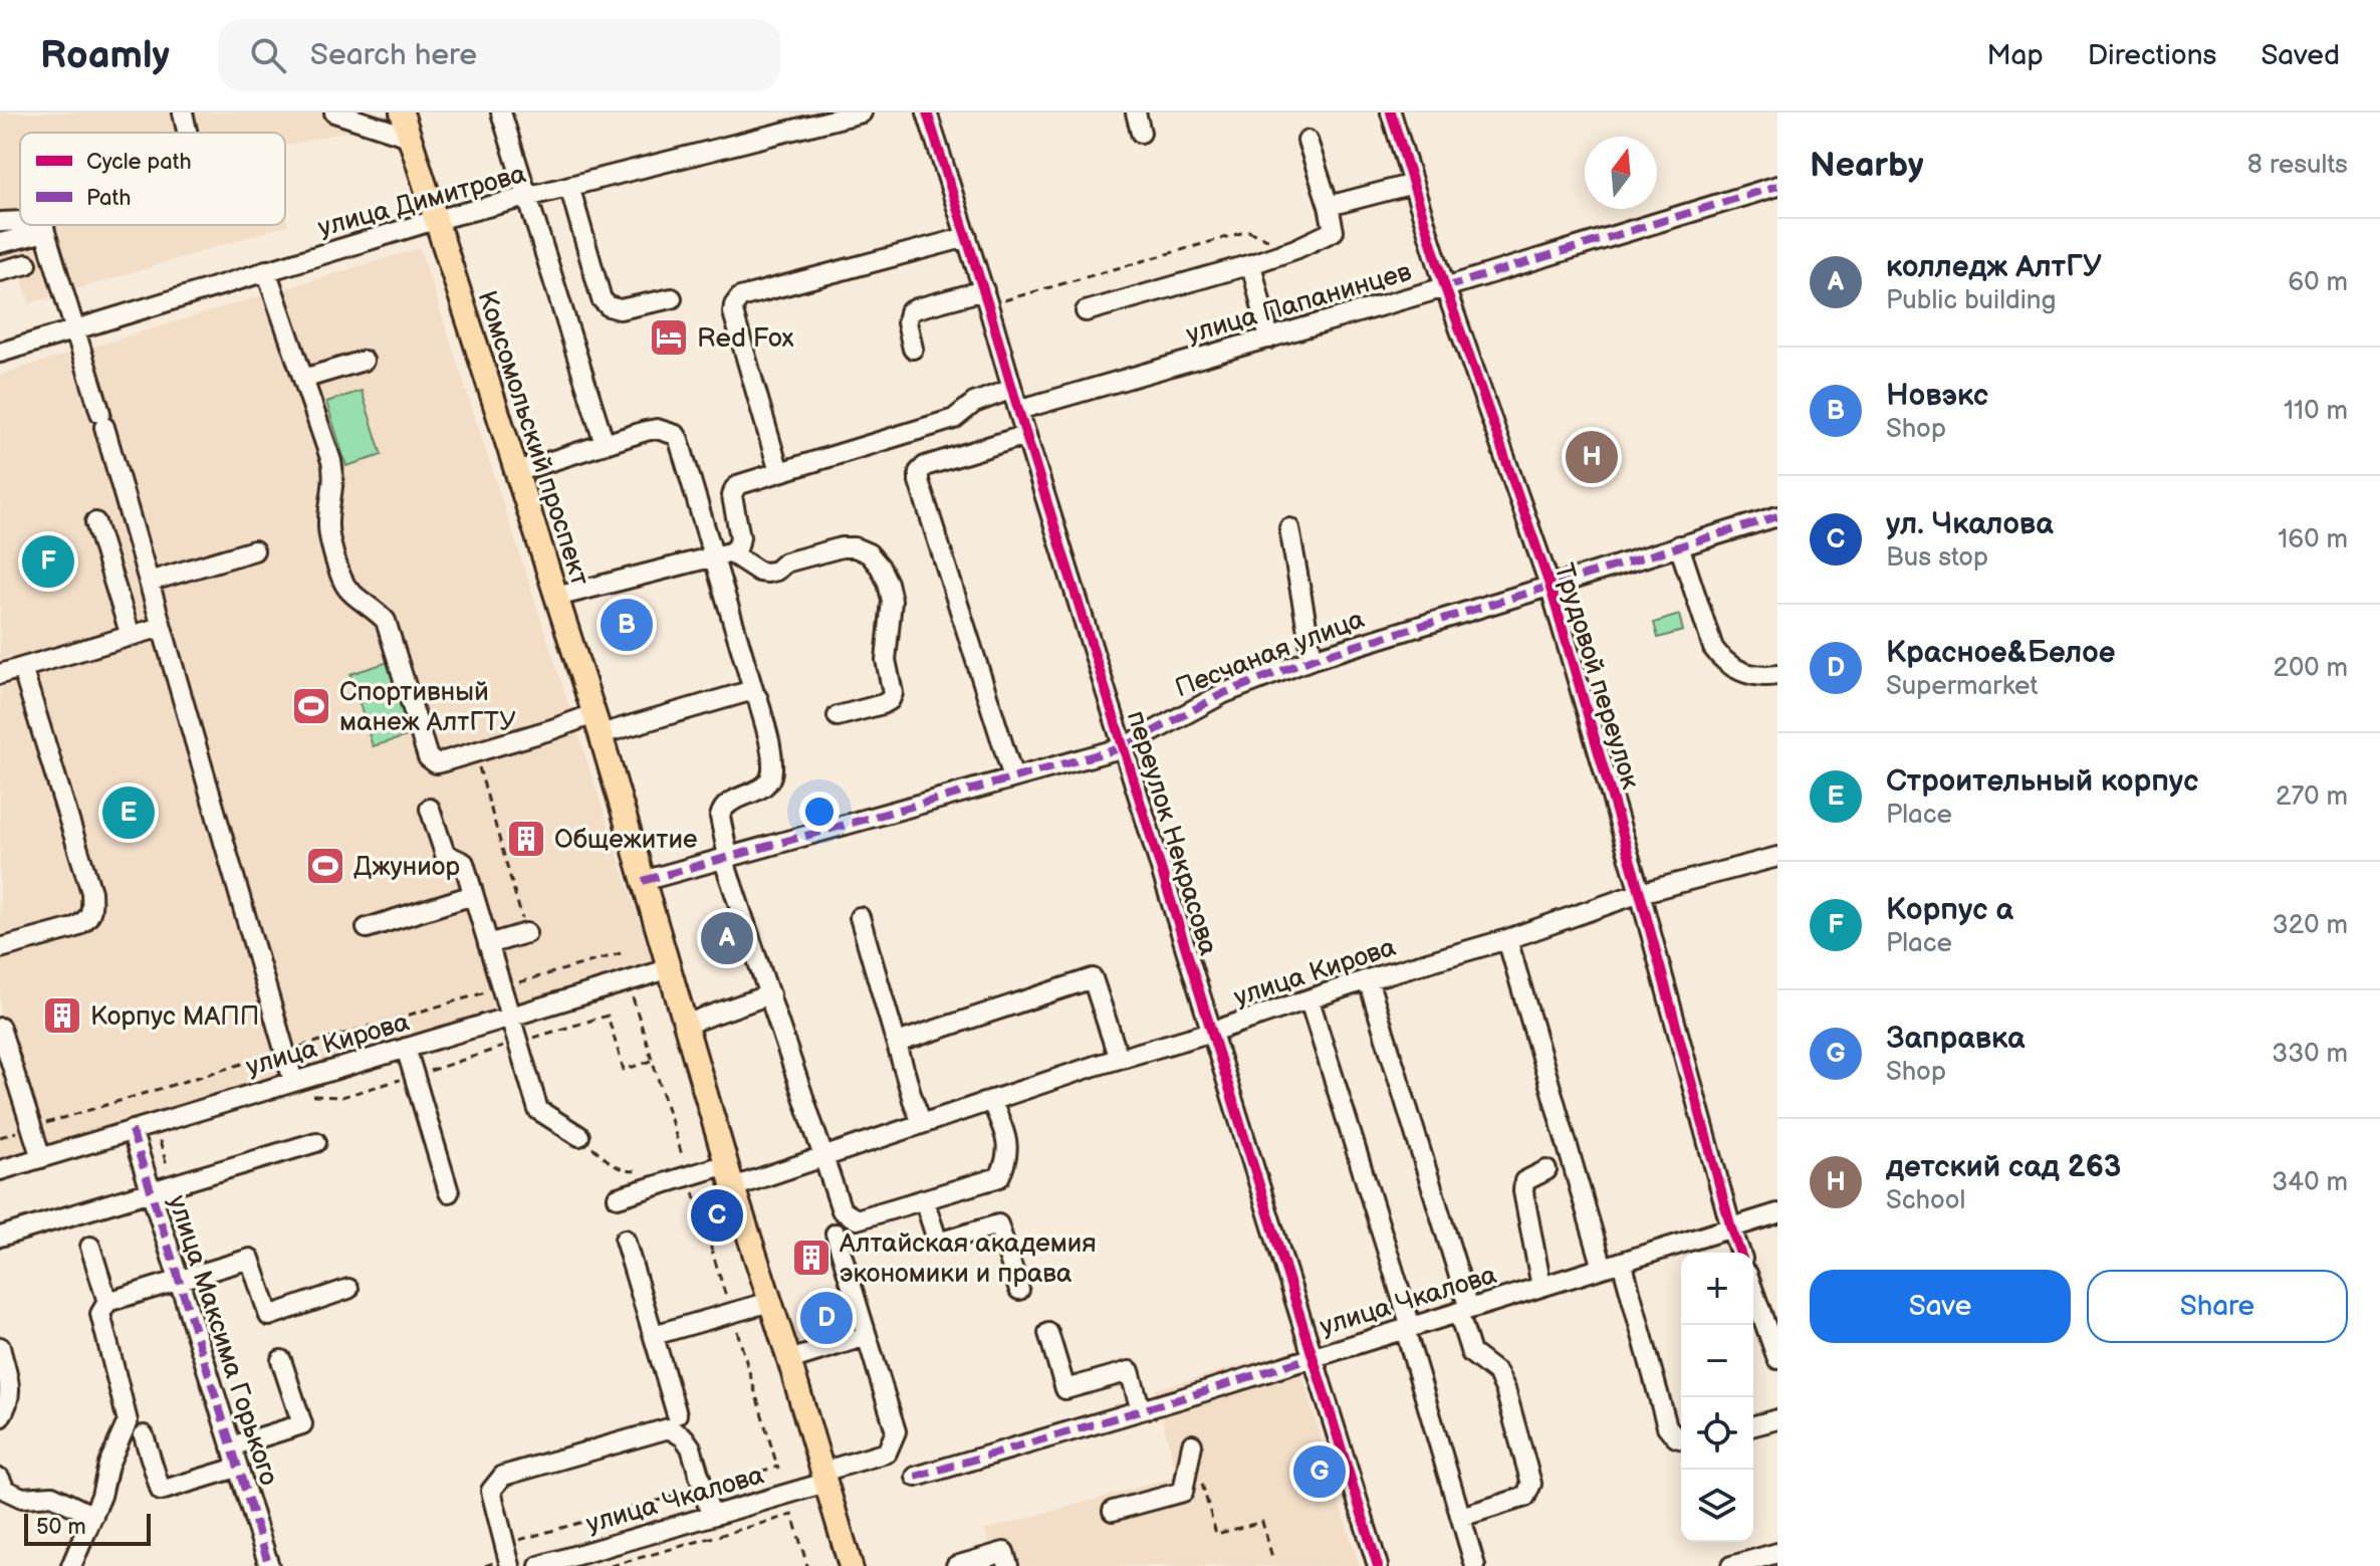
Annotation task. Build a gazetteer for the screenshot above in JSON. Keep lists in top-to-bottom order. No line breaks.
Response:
{"streets":{"main road":["Комсомольский проспект"],"street":["улица Димитрова","улица Папанинцев","Песчаная улица","Трудовой переулок","переулок Некрасова","улица Кирова","улица Чкалова","улица Максима Горького"]},"crossings":[["улица Димитрова","Комсомольский проспект"],["улица Папанинцев","Трудовой переулок"],["улица Папанинцев","переулок Некрасова"],["Комсомольский проспект","Песчаная улица"],["Комсомольский проспект","улица Кирова"],["Комсомольский проспект","улица Чкалова"],["Песчаная улица","Трудовой переулок"],["Песчаная улица","переулок Некрасова"],["Трудовой переулок","улица Кирова"],["Трудовой переулок","улица Чкалова"],["переулок Некрасова","улица Кирова"],["переулок Некрасова","улица Чкалова"],["улица Кирова","улица Максима Горького"]],"places":{"hotel":["Red Fox"],"sports":["Спортивный манеж АлтГТУ","Джуниор"],"building":["Общежитие","Корпус МАПП","Алтайская академия экономики и права"]},"legend":["Cycle path","Path"],"scale_bar":"50 m","north":"top","page":{"header":"Roamly","search":"Search here","nav":["Map","Directions","Saved"],"heading":["Nearby","8 results"],"list":[{"mark":"A","name":"колледж АлтГУ","note":"Public building","value":"60 m"},{"mark":"B","name":"Новэкс","note":"Shop","value":"110 m"},{"mark":"C","name":"ул. Чкалова","note":"Bus stop","value":"160 m"},{"mark":"D","name":"Красное&Белое","note":"Supermarket","value":"200 m"},{"mark":"E","name":"Строительный корпус","note":"Place","value":"270 m"},{"mark":"F","name":"Корпус а","note":"Place","value":"320 m"},{"mark":"G","name":"Заправка","note":"Shop","value":"330 m"},{"mark":"H","name":"детский сад 263","note":"School","value":"340 m"}],"pins":["H","F","B","E","A","C","D","G"],"buttons":["Save","Share"],"map_buttons":["+","−"],"scale":"50 m"}}
